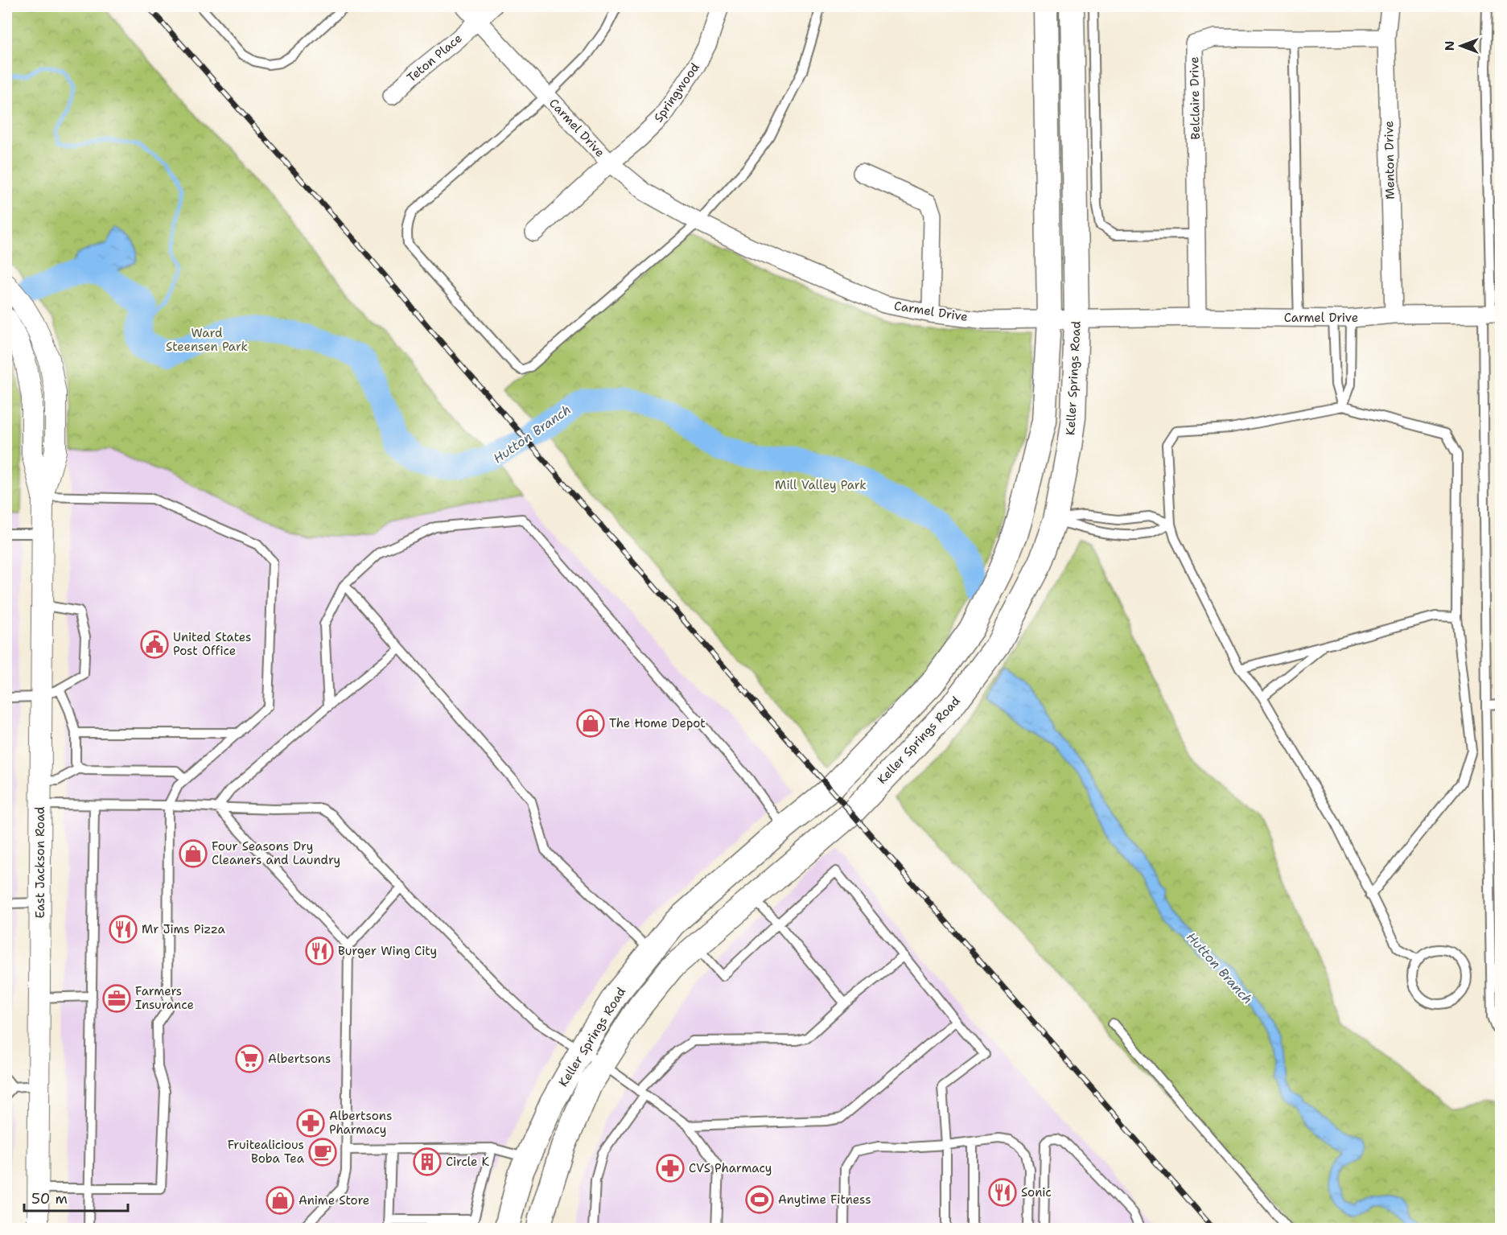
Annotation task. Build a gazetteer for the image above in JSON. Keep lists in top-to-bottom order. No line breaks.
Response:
{"streets":{"main road":["Keller Springs Road"],"street":["Teton Place","Springwood","Belclaire Drive","Carmel Drive","Menton Drive","East Jackson Road"]},"crossings":[["Teton Place","Carmel Drive"],["Springwood","Carmel Drive"],["Belclaire Drive","Carmel Drive"],["Belclaire Drive","Menton Drive"],["Carmel Drive","Menton Drive"],["Carmel Drive","Keller Springs Road"]],"water":["Hutton Branch"],"parks":["Ward Steensen Park","Mill Valley Park"],"places":{"public building":["United States Post Office"],"shop":["The Home Depot","Four Seasons Dry Cleaners and Laundry","Anime Store"],"restaurant":["Mr Jims Pizza","Burger Wing City","Sonic"],"office":["Farmers Insurance"],"supermarket":["Albertsons"],"pharmacy":["Albertsons Pharmacy","CVS Pharmacy"],"cafe":["Fruitealicious Boba Tea"],"building":["Circle K"],"sports":["Anytime Fitness"]},"scale_bar":"50 m","north":"left"}
